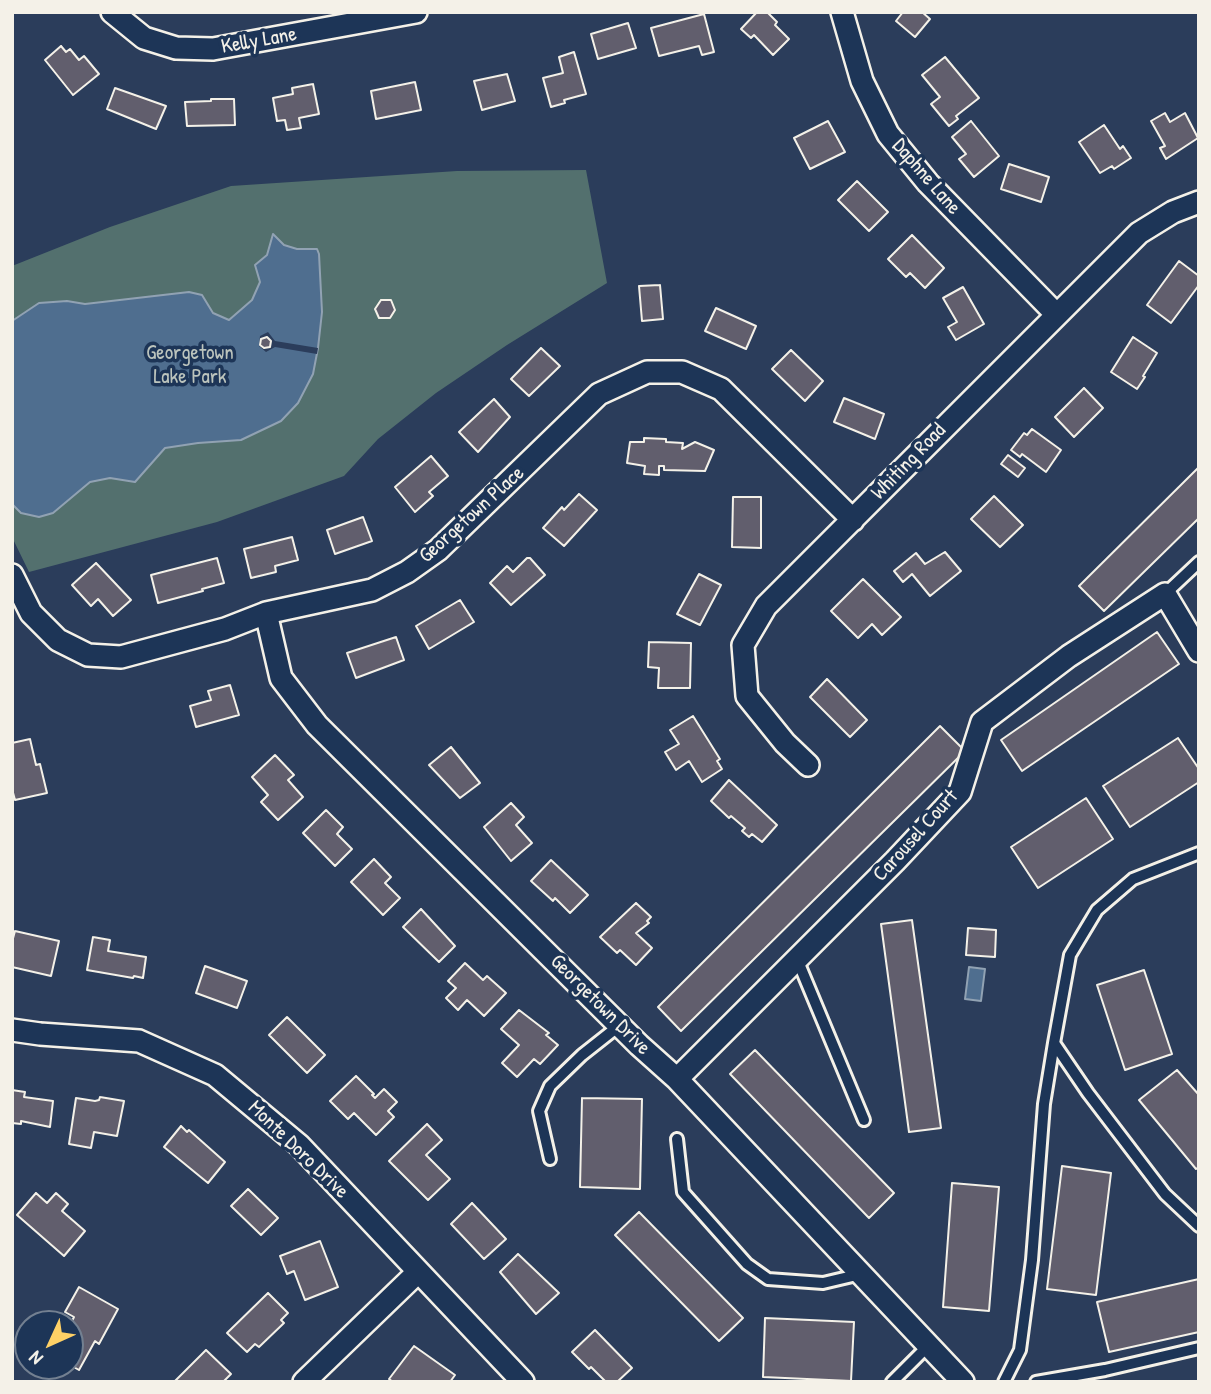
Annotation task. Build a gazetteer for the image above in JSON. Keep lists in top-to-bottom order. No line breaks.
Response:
{"streets":{"street":["Kelly Lane","Daphne Lane","Whiting Road","Georgetown Place","Carousel Court","Georgetown Drive","Monte Doro Drive"]},"crossings":[["Daphne Lane","Whiting Road"],["Whiting Road","Georgetown Place"],["Georgetown Place","Georgetown Drive"],["Carousel Court","Georgetown Drive"]],"parks":["Georgetown Lake Park"],"north":"bottom left"}
